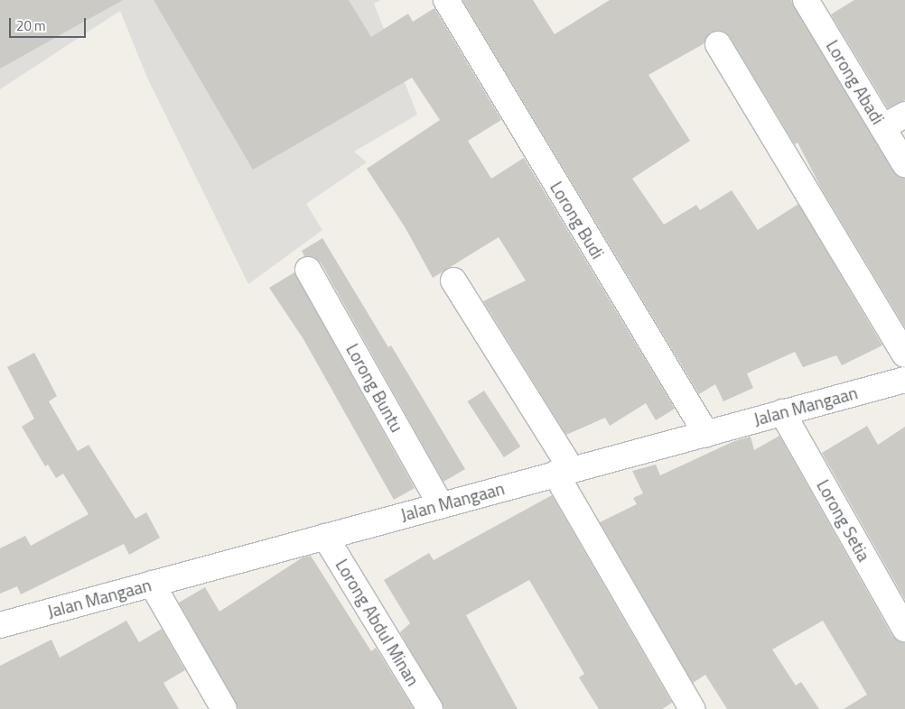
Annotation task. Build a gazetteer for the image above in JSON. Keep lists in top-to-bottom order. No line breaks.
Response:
{"streets":{"street":["Lorong Abadi","Lorong Budi","Lorong Buntu","Jalan Mangaan","Lorong Setia","Lorong Abdul Minan"]},"crossings":[["Lorong Budi","Jalan Mangaan"],["Lorong Buntu","Jalan Mangaan"],["Jalan Mangaan","Lorong Setia"],["Jalan Mangaan","Lorong Abdul Minan"]],"scale_bar":"20 m"}
